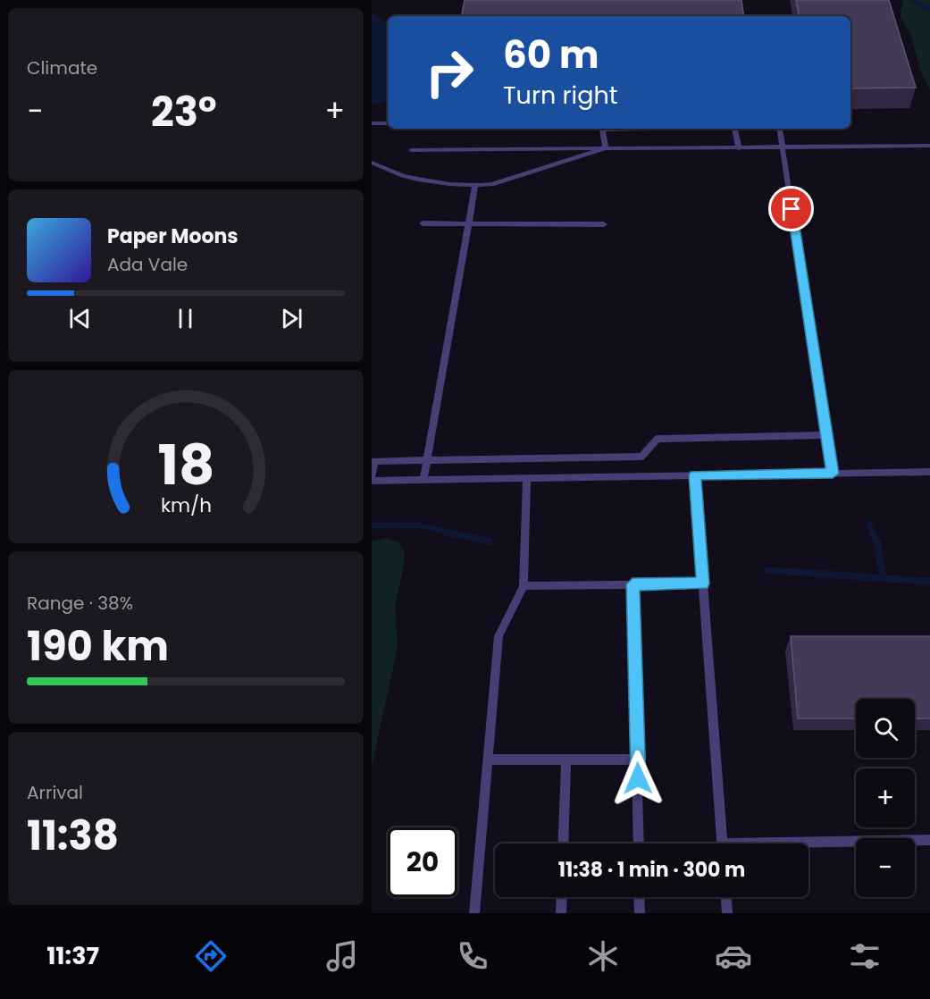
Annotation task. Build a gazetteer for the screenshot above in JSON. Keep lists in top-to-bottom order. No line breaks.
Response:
{"page":{"tile":["Climate",["Range · 38%","190 km"],["Arrival","11:38"]],"turn":["60 m","Turn right"],"heat":["−","23°","+"],"song":["Paper Moons","Ada Vale"],"map_buttons":["+","−"],"limit":"20","trip":"11:38 · 1 min · 300 m","tabs":"11:37","gauge":["18","km/h"]}}
